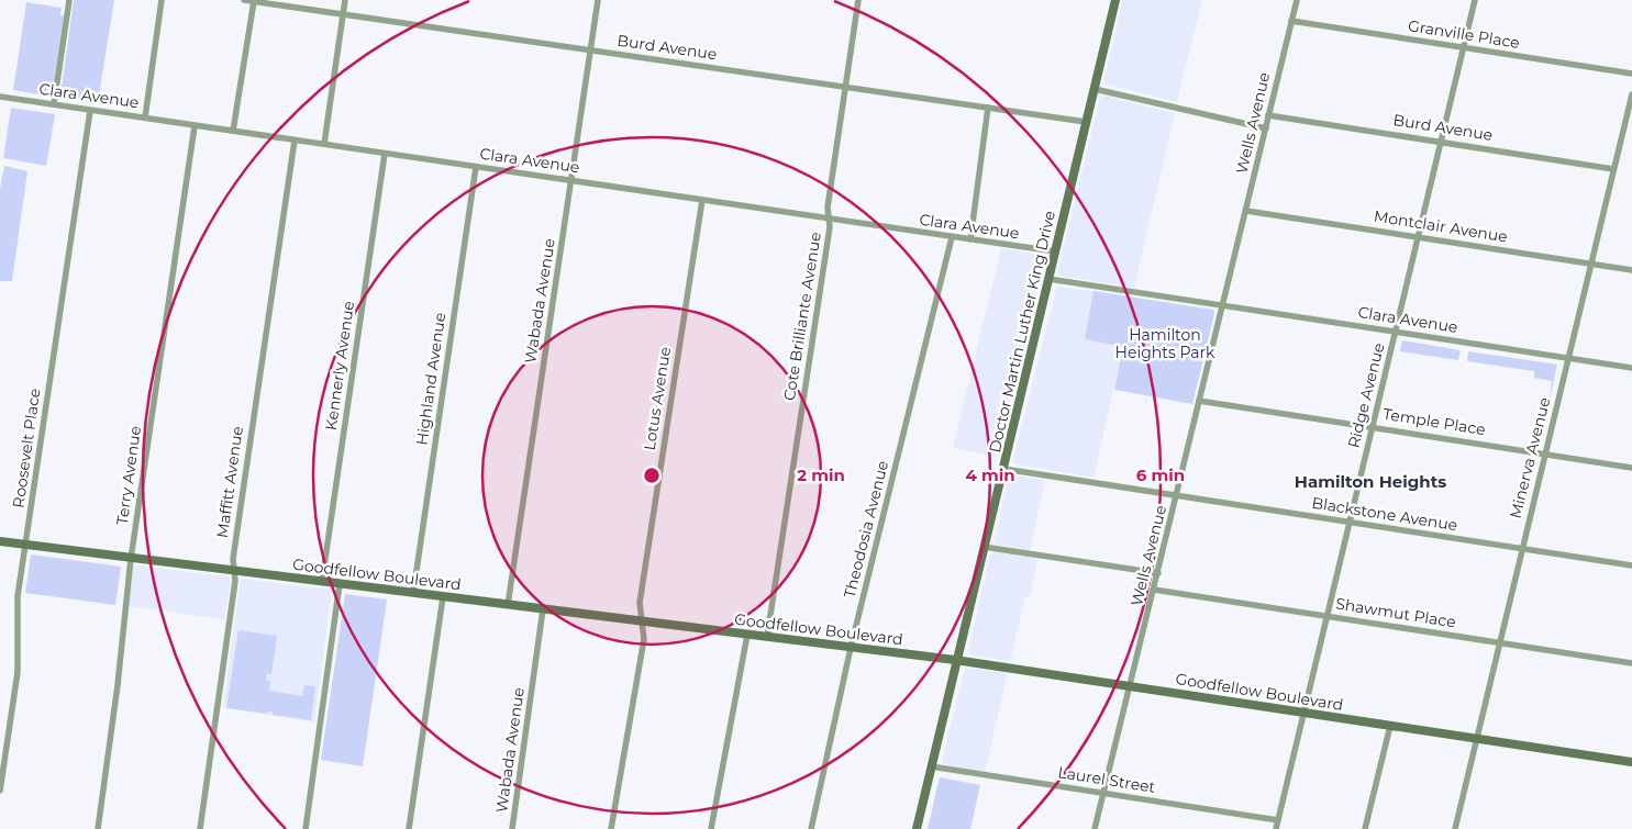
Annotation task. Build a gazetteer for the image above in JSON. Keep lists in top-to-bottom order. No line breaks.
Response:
{"streets":{"main road":["Doctor Martin Luther King Drive","Goodfellow Boulevard"],"street":["Granville Place","Burd Avenue","Clara Avenue","Wells Avenue","Montclair Avenue","Wabada Avenue","Cote Brilliante Avenue","Kennerly Avenue","Highland Avenue","Ridge Avenue","Lotus Avenue","Temple Place","Roosevelt Place","Minerva Avenue","Terry Avenue","Maffitt Avenue","Blackstone Avenue","Theodosia Avenue","Shawmut Place","Laurel Street"]},"crossings":[["Granville Place","Wells Avenue"],["Granville Place","Ridge Avenue"],["Burd Avenue","Wells Avenue"],["Burd Avenue","Wabada Avenue"],["Burd Avenue","Cote Brilliante Avenue"],["Burd Avenue","Doctor Martin Luther King Drive"],["Burd Avenue","Ridge Avenue"],["Burd Avenue","Minerva Avenue"],["Clara Avenue","Wells Avenue"],["Clara Avenue","Wabada Avenue"],["Clara Avenue","Cote Brilliante Avenue"],["Clara Avenue","Doctor Martin Luther King Drive"],["Clara Avenue","Kennerly Avenue"],["Clara Avenue","Highland Avenue"],["Clara Avenue","Ridge Avenue"],["Clara Avenue","Lotus Avenue"],["Clara Avenue","Roosevelt Place"],["Clara Avenue","Minerva Avenue"],["Clara Avenue","Terry Avenue"],["Clara Avenue","Maffitt Avenue"],["Clara Avenue","Theodosia Avenue"],["Wells Avenue","Montclair Avenue"],["Wells Avenue","Temple Place"],["Wells Avenue","Blackstone Avenue"],["Wells Avenue","Goodfellow Boulevard"],["Wells Avenue","Shawmut Place"],["Wells Avenue","Laurel Street"],["Montclair Avenue","Ridge Avenue"],["Montclair Avenue","Minerva Avenue"],["Wabada Avenue","Goodfellow Boulevard"],["Cote Brilliante Avenue","Goodfellow Boulevard"],["Doctor Martin Luther King Drive","Blackstone Avenue"],["Doctor Martin Luther King Drive","Goodfellow Boulevard"],["Doctor Martin Luther King Drive","Laurel Street"],["Kennerly Avenue","Goodfellow Boulevard"],["Highland Avenue","Goodfellow Boulevard"],["Ridge Avenue","Temple Place"],["Ridge Avenue","Blackstone Avenue"],["Ridge Avenue","Goodfellow Boulevard"],["Ridge Avenue","Shawmut Place"],["Ridge Avenue","Laurel Street"],["Lotus Avenue","Goodfellow Boulevard"],["Temple Place","Minerva Avenue"],["Roosevelt Place","Goodfellow Boulevard"],["Minerva Avenue","Blackstone Avenue"],["Minerva Avenue","Goodfellow Boulevard"],["Minerva Avenue","Shawmut Place"],["Terry Avenue","Goodfellow Boulevard"],["Maffitt Avenue","Goodfellow Boulevard"],["Theodosia Avenue","Goodfellow Boulevard"]],"districts":["Hamilton Heights"],"parks":["Hamilton Heights Park"],"rings":["2 min","4 min","6 min"]}
